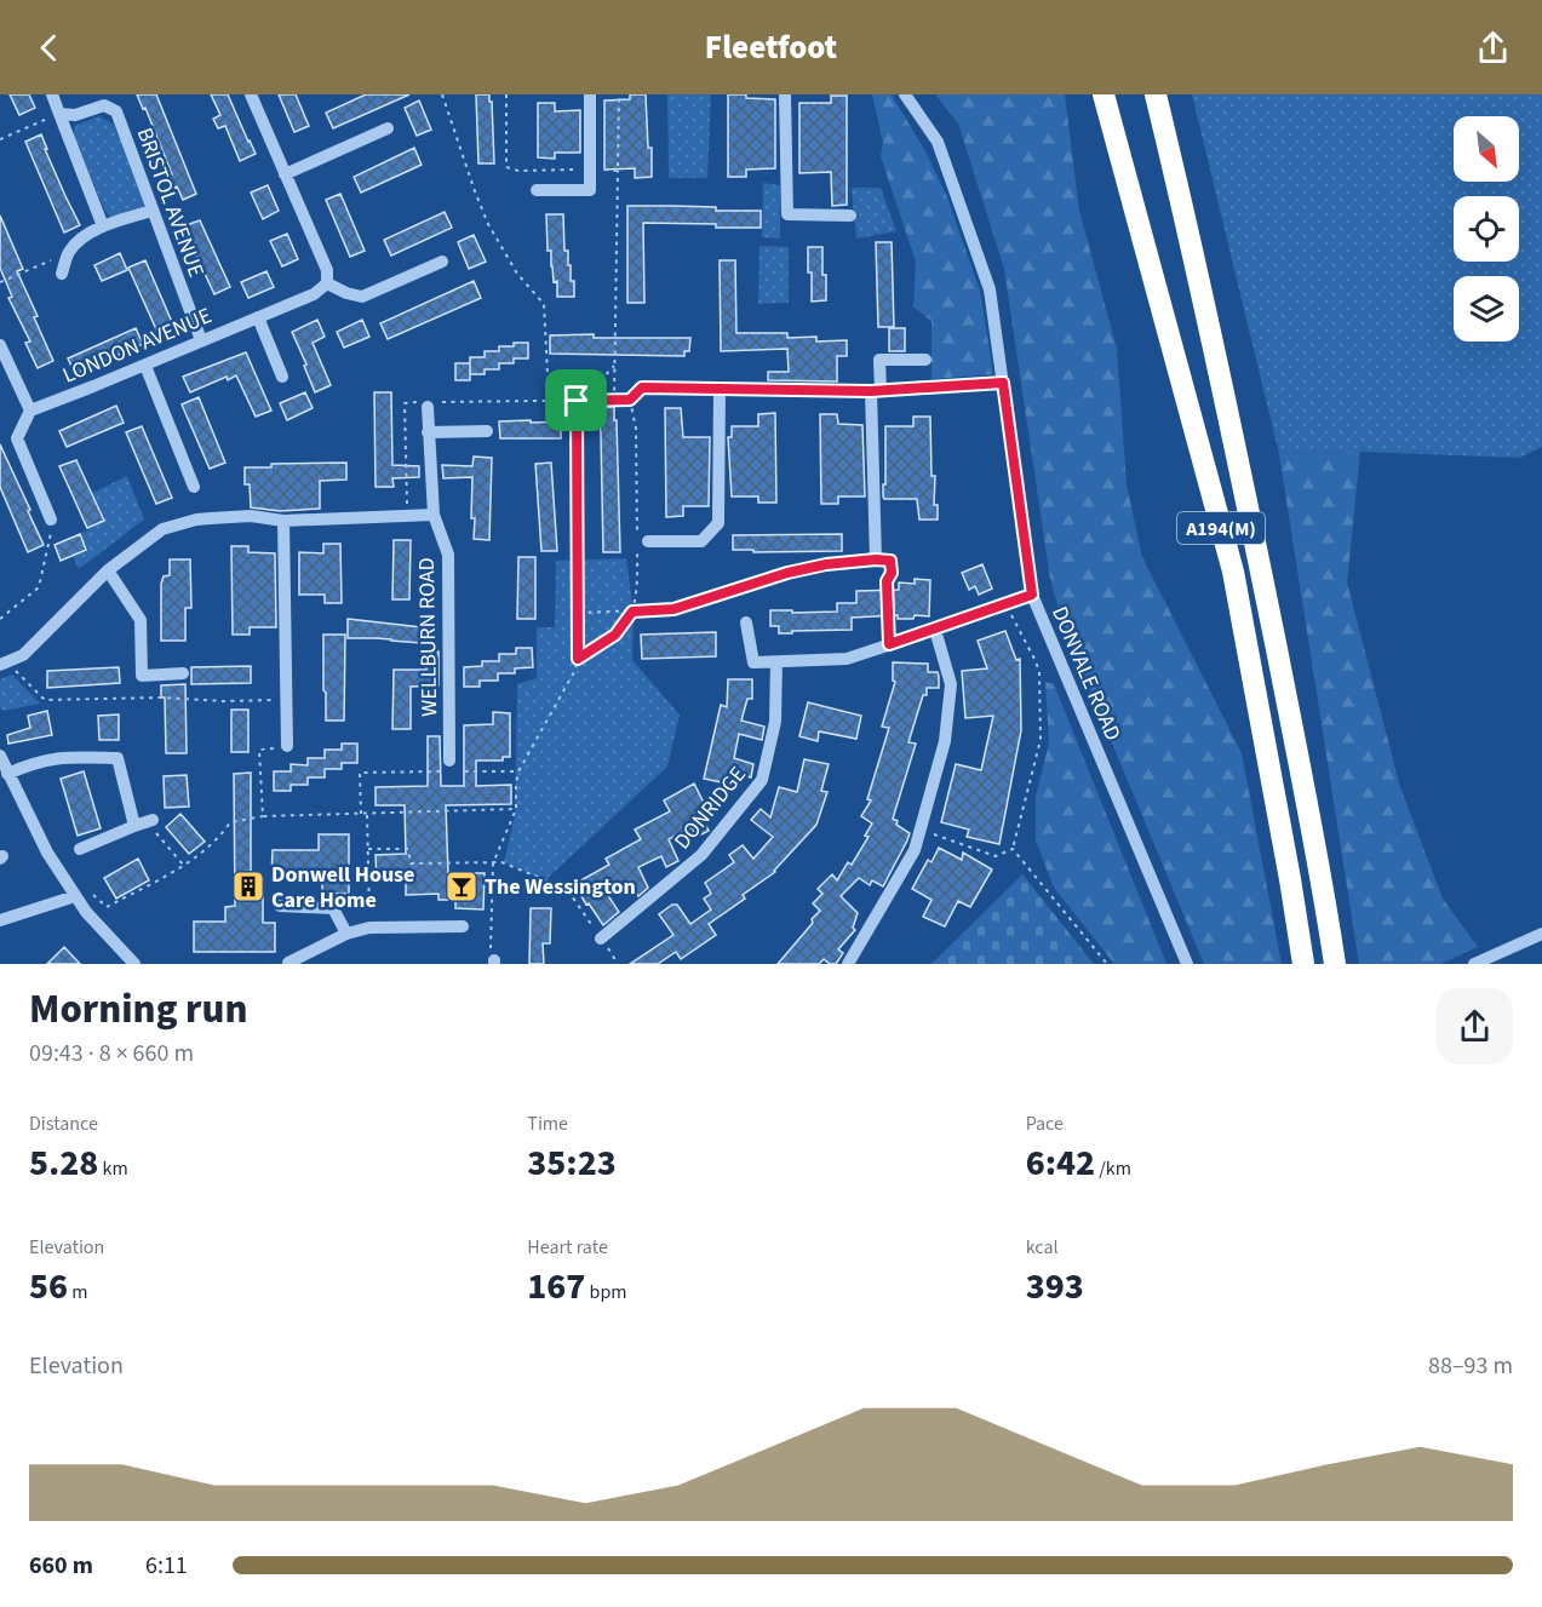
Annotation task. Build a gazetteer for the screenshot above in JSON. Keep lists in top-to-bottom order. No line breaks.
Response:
{"streets":{"highway":["A194(M)"],"street":["BRISTOL AVENUE","LONDON AVENUE","WELLBURN ROAD","DONVALE ROAD","DONRIDGE"]},"crossings":[["BRISTOL AVENUE","LONDON AVENUE"]],"places":{"building":["Donwell House Care Home"],"bar":["The Wessington"]},"north":"bottom right","page":{"header":"Fleetfoot","heading":["Morning run","09:43 · 8 × 660 m"],"stats":[["Distance","5.28 km"],["Time","35:23"],["Pace","6:42 /km"],["Elevation","56 m"],["Heart rate","167 bpm"],["kcal","393"]],"chart":["Elevation","88–93 m"],"list":[{"name":"660 m","note":"6:11"}]}}
